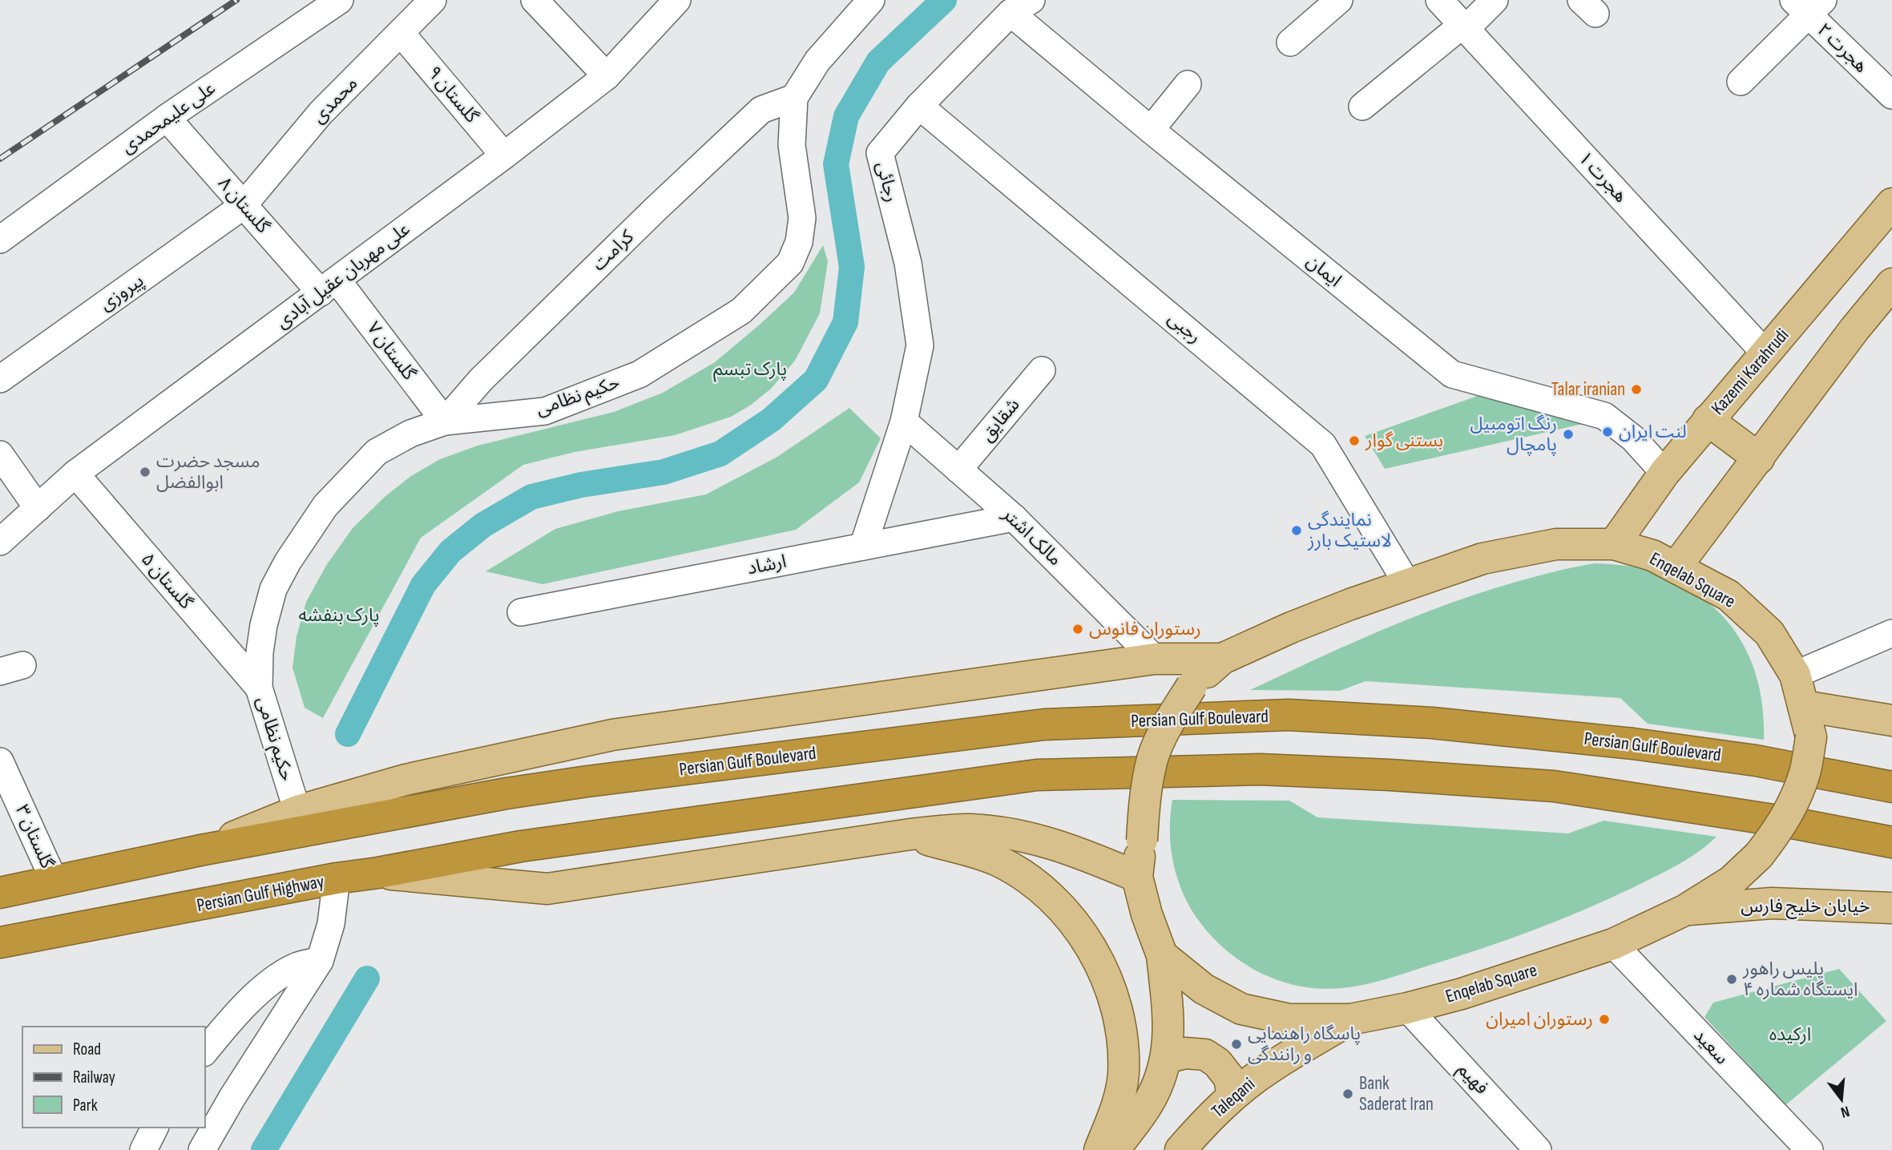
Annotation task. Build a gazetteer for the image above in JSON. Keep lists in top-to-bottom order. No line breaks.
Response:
{"streets":{"highway":["Persian Gulf Boulevard","Persian Gulf Highway"],"main road":["Kazemi Karahrudi","Enqelab Square","خیابان خلیج فارس","Taleqani"],"street":["هجرت ۲","گلستان ۹","محمدی","علی علیمحمدی","هجرت ۱","رجائی","گلستان ۸","کرامت","ایمان","علی مهربان عقیل آبادی","پیروزی","رجبی","گلستان ۷","حکیم نظامی","شقایق","مالک اشتر","ارشاد","گلستان ۵","گلستان ۳","سعید","فهیم"]},"crossings":[["گلستان ۹","محمدی"],["گلستان ۹","علی مهربان عقیل آبادی"],["محمدی","گلستان ۸"],["محمدی","پیروزی"],["علی علیمحمدی","گلستان ۸"],["هجرت ۱","Kazemi Karahrudi"],["رجائی","ایمان"],["رجائی","رجبی"],["رجائی","مالک اشتر"],["گلستان ۸","علی مهربان عقیل آبادی"],["گلستان ۸","پیروزی"],["گلستان ۸","گلستان ۷"],["کرامت","گلستان ۷"],["کرامت","حکیم نظامی"],["ایمان","Kazemi Karahrudi"],["علی مهربان عقیل آبادی","گلستان ۷"],["علی مهربان عقیل آبادی","گلستان ۵"],["رجبی","Enqelab Square"],["گلستان ۷","حکیم نظامی"],["Kazemi Karahrudi","Enqelab Square"],["حکیم نظامی","گلستان ۵"],["شقایق","مالک اشتر"],["مالک اشتر","ارشاد"],["Enqelab Square","خیابان خلیج فارس"],["Enqelab Square","سعید"],["Enqelab Square","فهیم"],["Enqelab Square","Taleqani"]],"parks":["پارک تبسم","پارک بنفشه","ارکیده"],"places":["Talar iranian","لنت ایران","رنگ اتومبیل پامچال","بستنی گوار","مسجد حضرت ابوالفضل","نمایندگی لاستیک بارز","رستوران فانوس","پلیس راهور ایستگاه شماره ۴","رستوران امیران","پاسگاه راهنمایی و رانندگی","Bank Saderat Iran"],"legend":["Road","Railway","Park"],"north":"bottom"}
